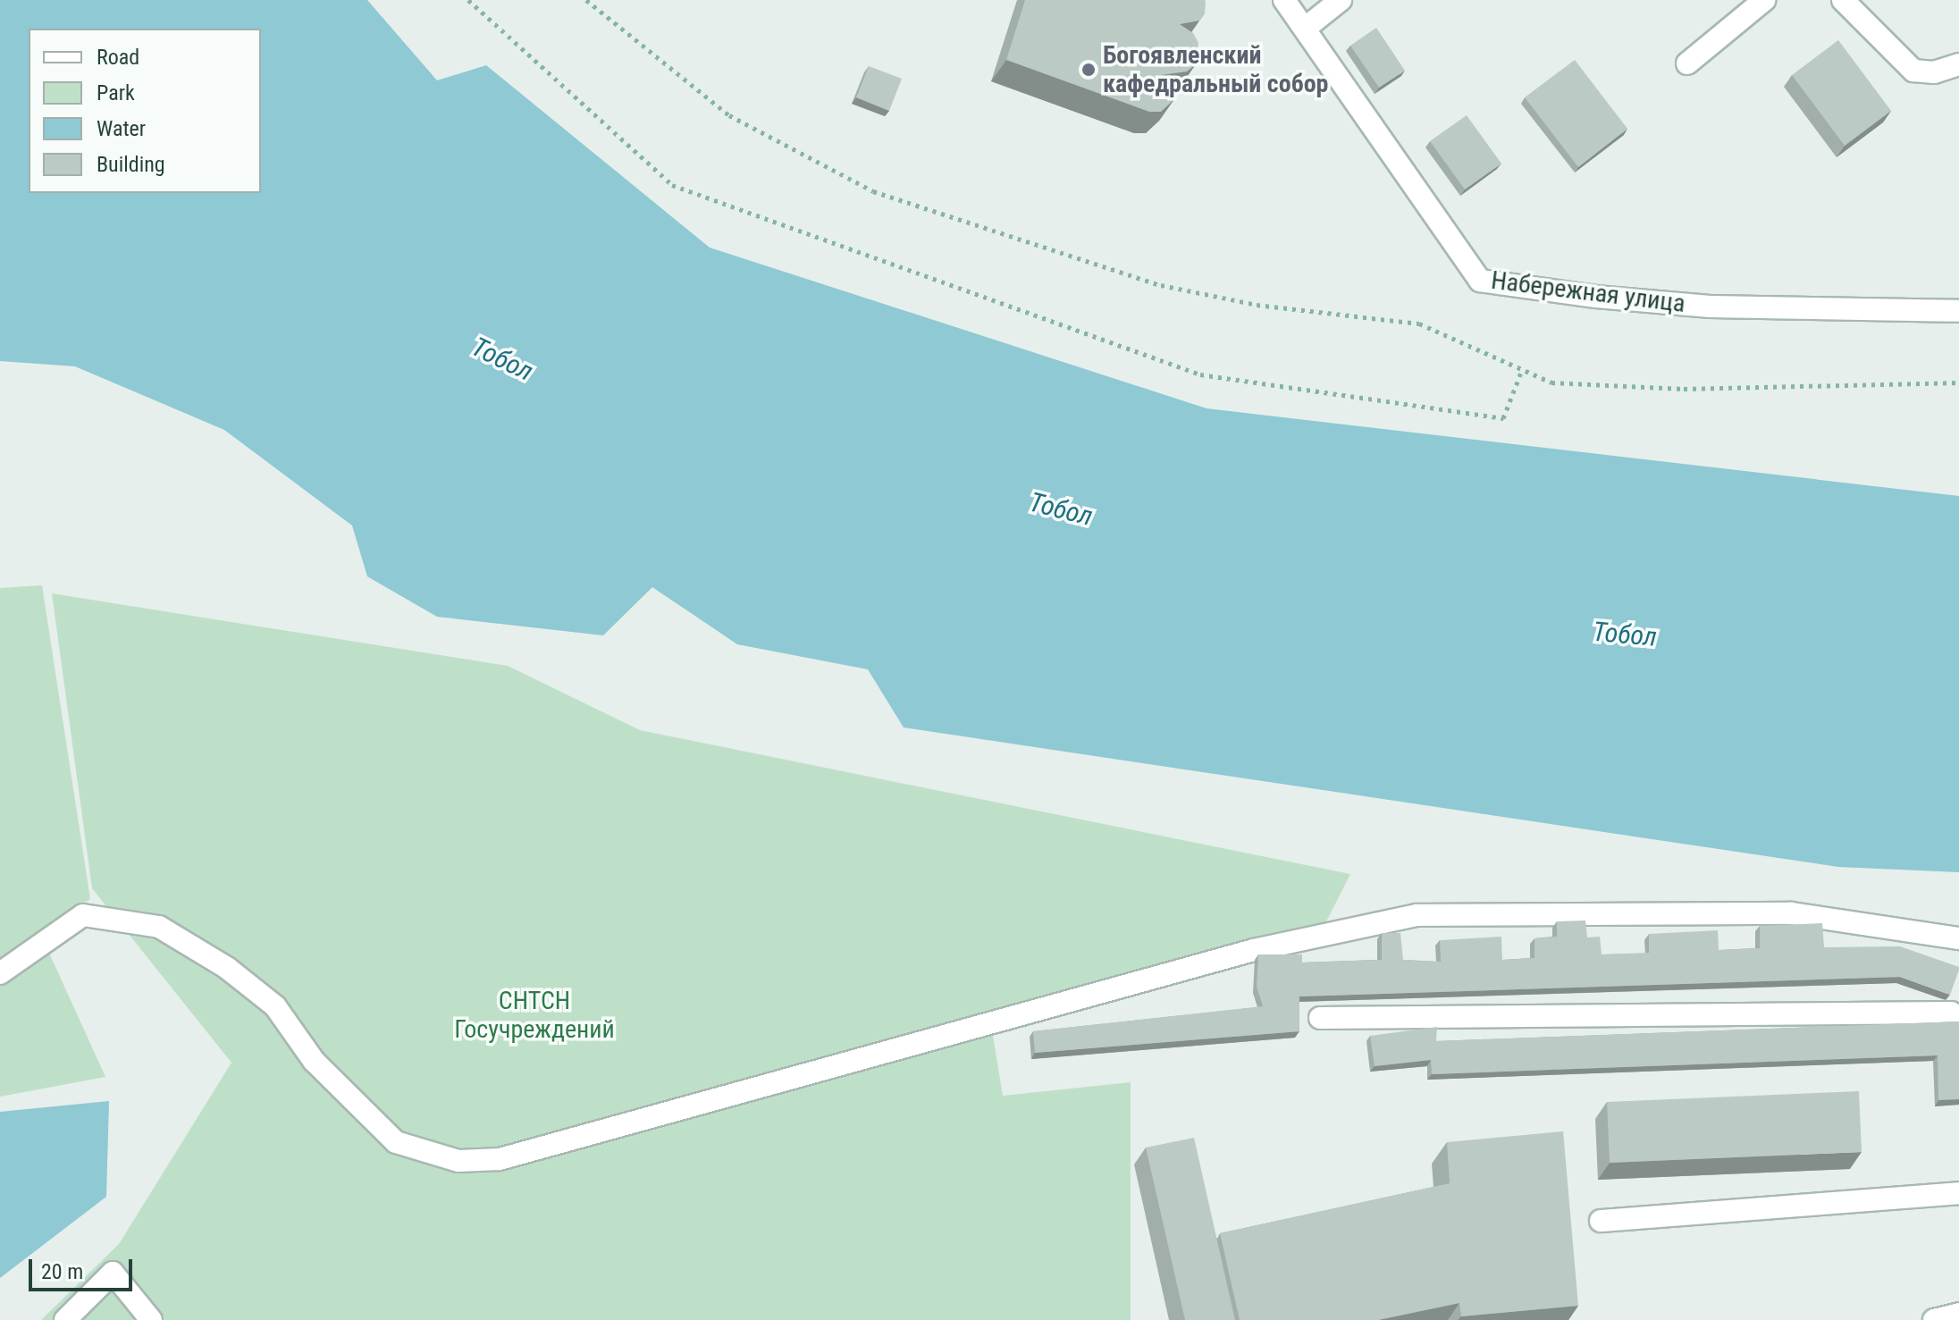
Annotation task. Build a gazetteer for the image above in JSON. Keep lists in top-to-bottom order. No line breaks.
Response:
{"streets":{"street":["Набережная улица"]},"water":["Тобол"],"parks":["СНТСН Госучреждений"],"places":["Богоявленский кафедральный собор"],"legend":["Road","Park","Water","Building"],"scale_bar":"20 m"}
